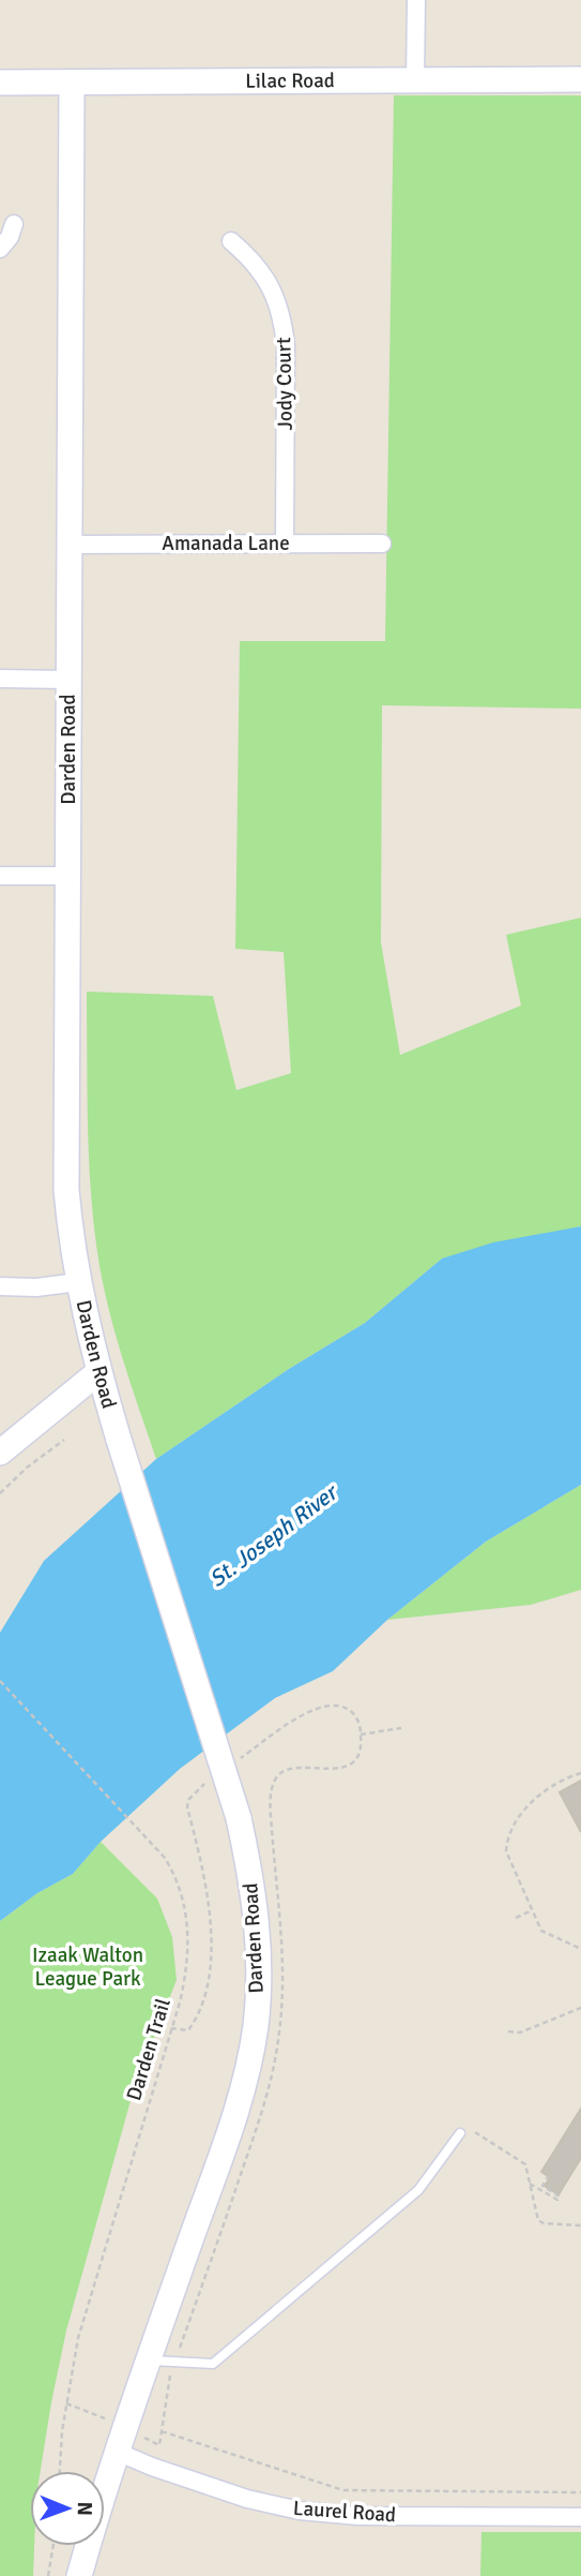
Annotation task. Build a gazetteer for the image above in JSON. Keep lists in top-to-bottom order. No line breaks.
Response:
{"streets":{"street":["Lilac Road","Jody Court","Amanada Lane","Darden Road","Laurel Road"],"path":["Darden Trail"]},"crossings":[["Lilac Road","Darden Road"],["Jody Court","Amanada Lane"],["Amanada Lane","Darden Road"],["Darden Road","Laurel Road"]],"water":["St. Joseph River"],"parks":["Izaak Walton League Park"],"north":"right"}
